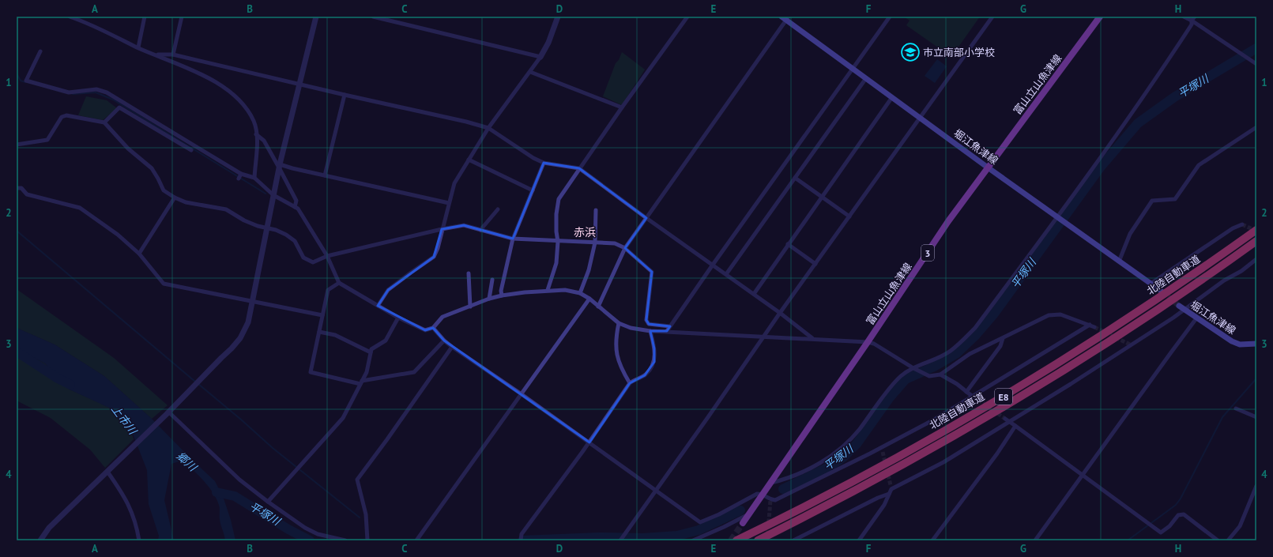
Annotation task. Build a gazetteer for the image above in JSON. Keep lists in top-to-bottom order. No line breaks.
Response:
{"streets":{"highway":["北陸自動車道","E8"],"main road":["富山立山魚津線","堀江魚津線","3"]},"crossings":[["富山立山魚津線","堀江魚津線"]],"districts":["赤浜"],"water":["平塚川","上市川","郷川"],"places":{"school or university":["市立南部小学校"]},"grid":{"columns":["A","B","C","D","E","F","G","H"],"rows":["1","2","3","4"]}}
